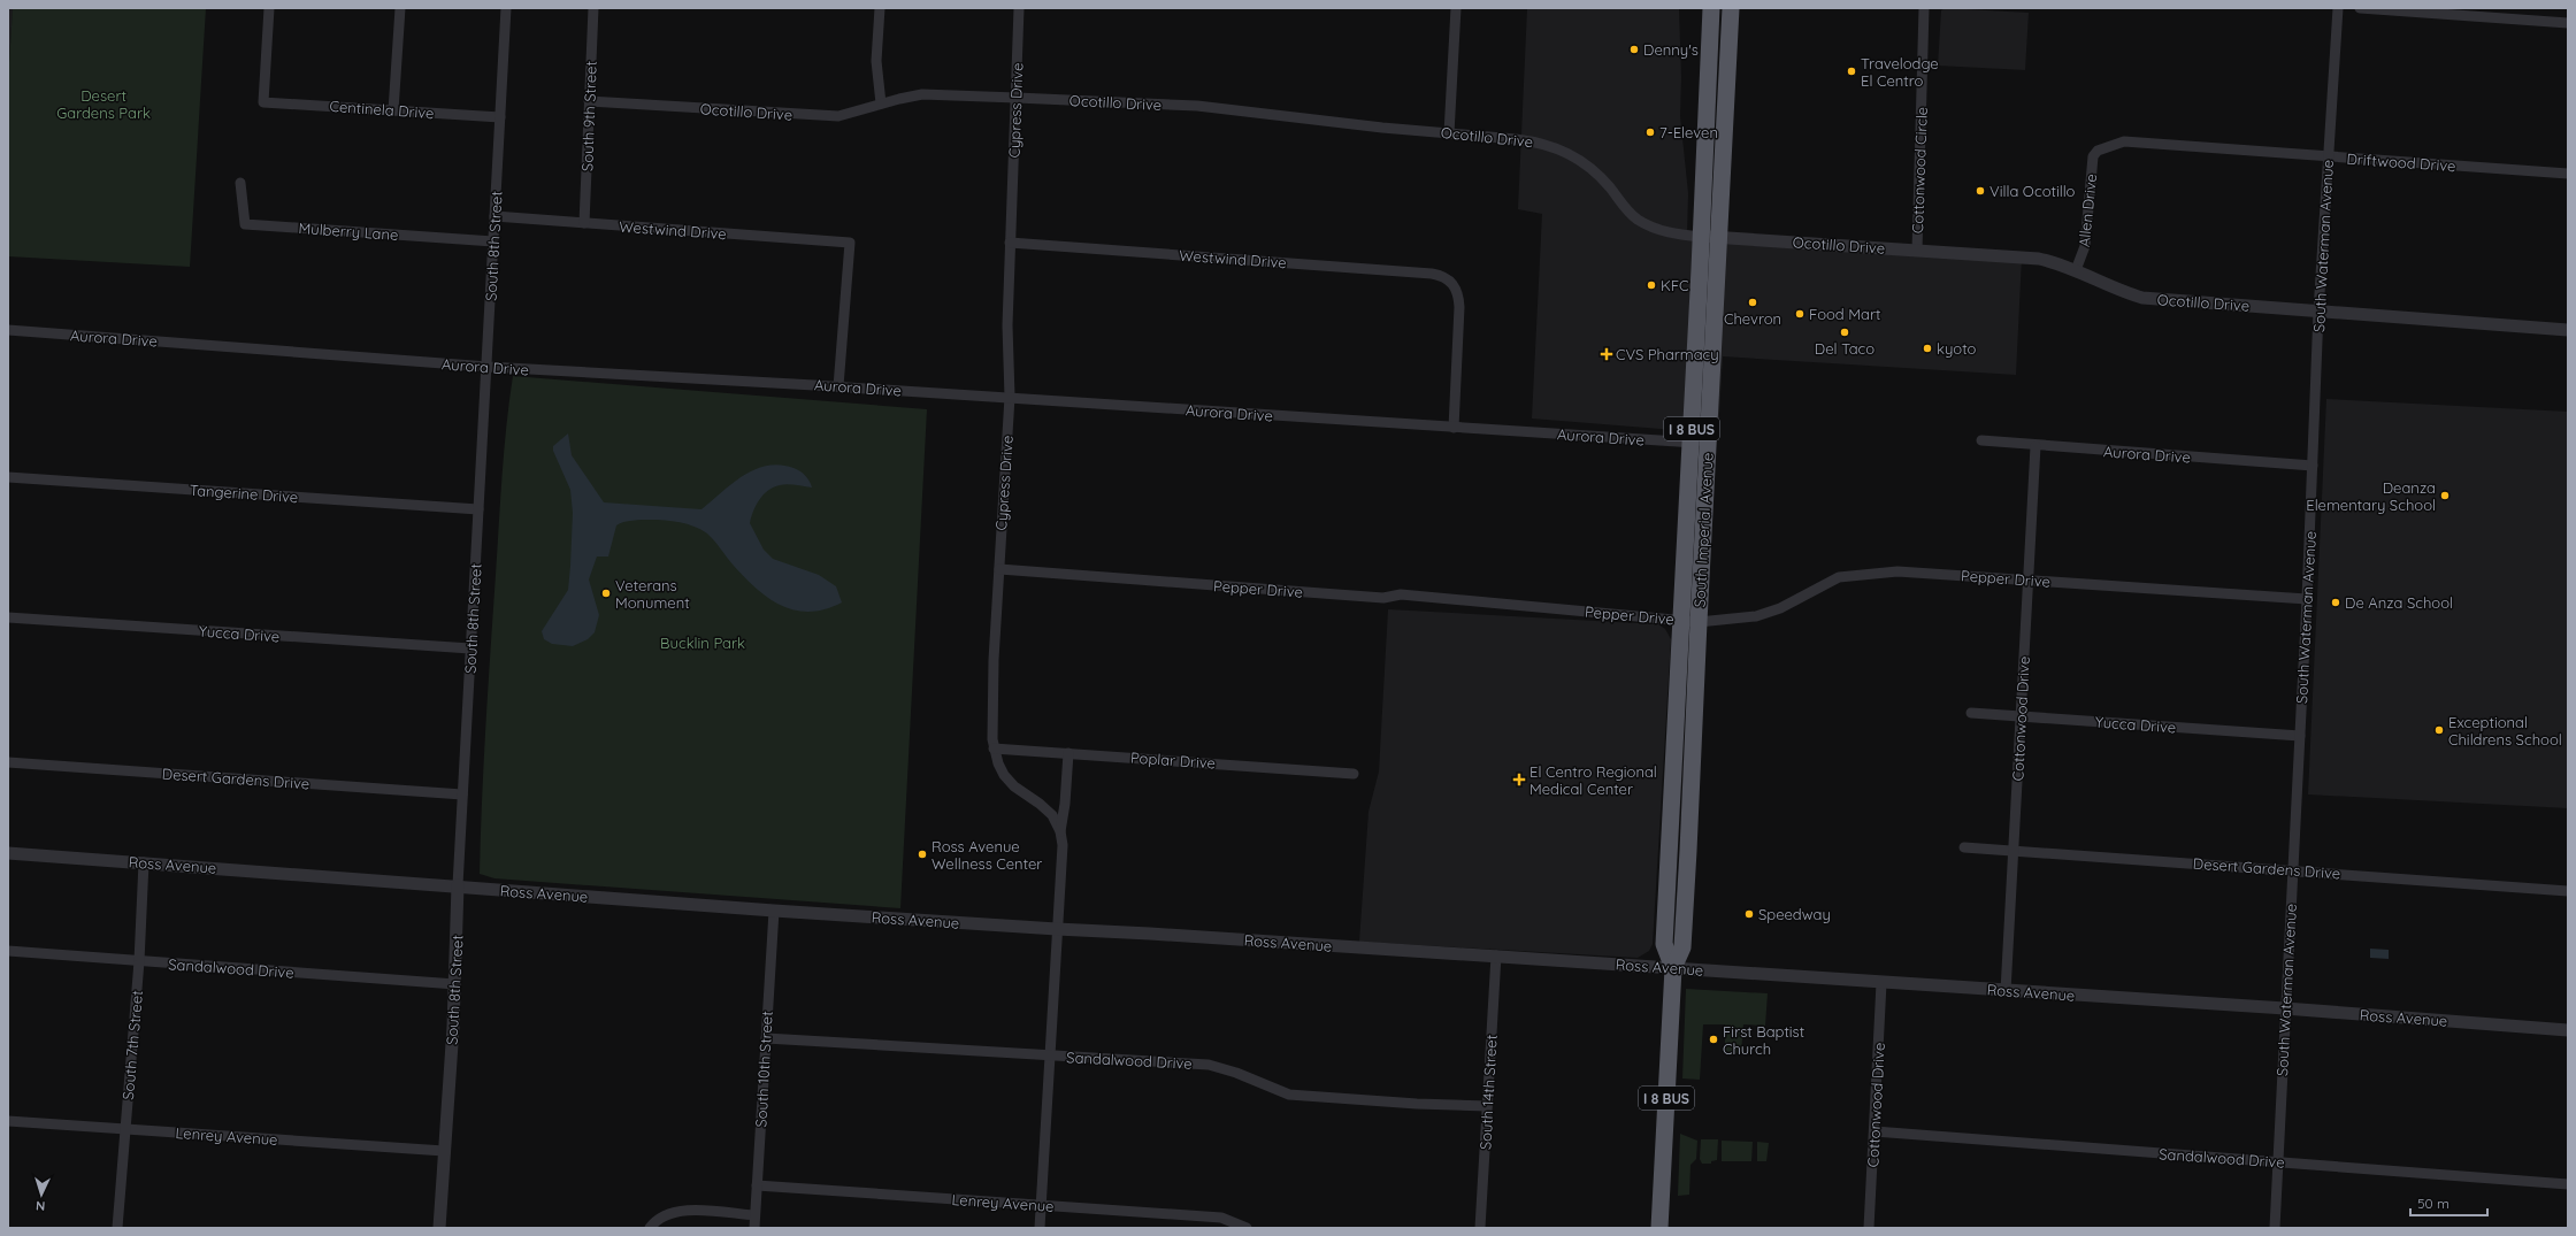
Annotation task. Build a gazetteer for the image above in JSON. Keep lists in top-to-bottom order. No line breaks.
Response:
{"streets":{"highway":["I 8 BUS","South Imperial Avenue"],"street":["Ocotillo Drive","Centinela Drive","Cypress Drive","South 9th Street","Driftwood Drive","Cottonwood Circle","Allen Drive","Westwind Drive","Mulberry Lane","South 8th Street","South Waterman Avenue","Aurora Drive","Tangerine Drive","Pepper Drive","Yucca Drive","Cottonwood Drive","Poplar Drive","Desert Gardens Drive","Ross Avenue","Sandalwood Drive","South 7th Street","South 10th Street","South 14th Street","Lenrey Avenue"]},"crossings":[["Ocotillo Drive","Cypress Drive"],["Ocotillo Drive","South 9th Street"],["Ocotillo Drive","Cottonwood Circle"],["Ocotillo Drive","Allen Drive"],["Ocotillo Drive","South Waterman Avenue"],["Ocotillo Drive","South Imperial Avenue"],["Centinela Drive","South 8th Street"],["Cypress Drive","Westwind Drive"],["Cypress Drive","Aurora Drive"],["Cypress Drive","Pepper Drive"],["Cypress Drive","Poplar Drive"],["Cypress Drive","Ross Avenue"],["Cypress Drive","Sandalwood Drive"],["Cypress Drive","Lenrey Avenue"],["South 9th Street","Westwind Drive"],["Driftwood Drive","Allen Drive"],["Driftwood Drive","South Waterman Avenue"],["Westwind Drive","South 8th Street"],["Westwind Drive","Aurora Drive"],["Mulberry Lane","South 8th Street"],["South 8th Street","Aurora Drive"],["South 8th Street","Tangerine Drive"],["South 8th Street","Yucca Drive"],["South 8th Street","Desert Gardens Drive"],["South 8th Street","Ross Avenue"],["South 8th Street","Sandalwood Drive"],["South 8th Street","Lenrey Avenue"],["South Waterman Avenue","Aurora Drive"],["South Waterman Avenue","Pepper Drive"],["South Waterman Avenue","Yucca Drive"],["South Waterman Avenue","Desert Gardens Drive"],["South Waterman Avenue","Ross Avenue"],["South Waterman Avenue","Sandalwood Drive"],["Aurora Drive","South Imperial Avenue"],["Aurora Drive","Cottonwood Drive"],["South Imperial Avenue","Pepper Drive"],["South Imperial Avenue","Ross Avenue"],["Pepper Drive","Cottonwood Drive"],["Yucca Drive","Cottonwood Drive"],["Cottonwood Drive","Desert Gardens Drive"],["Cottonwood Drive","Ross Avenue"],["Cottonwood Drive","Sandalwood Drive"],["Ross Avenue","South 7th Street"],["Ross Avenue","South 10th Street"],["Ross Avenue","South 14th Street"],["Sandalwood Drive","South 7th Street"],["Sandalwood Drive","South 10th Street"],["Sandalwood Drive","South 14th Street"],["South 7th Street","Lenrey Avenue"],["South 10th Street","Lenrey Avenue"]],"parks":["Desert Gardens Park","Bucklin Park"],"places":{"other":["Denny's","Travelodge El Centro","7-Eleven","Villa Ocotillo","KFC","Chevron","Food Mart","Del Taco","kyoto","Deanza Elementary School","Veterans Monument","De Anza School","Exceptional Childrens School","Ross Avenue Wellness Center","Speedway","First Baptist Church"],"health":["CVS Pharmacy","El Centro Regional Medical Center"]},"scale_bar":"50 m","north":"bottom"}
